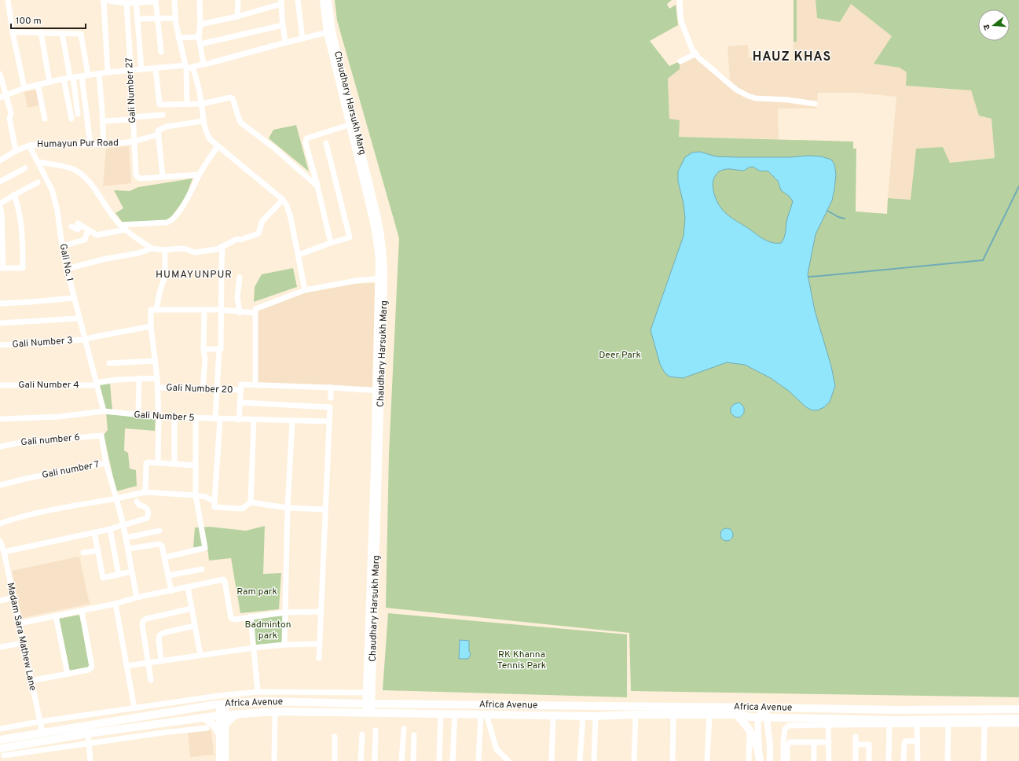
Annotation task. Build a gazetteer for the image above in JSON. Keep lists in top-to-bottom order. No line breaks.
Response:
{"streets":{"main road":["Africa Avenue"],"street":["Gali Number 27","Chaudhary Harsukh Marg","Humayun Pur Road","Gali No. 1","Gali Number 3","Gali Number 4","Gali Number 20","Gali Number 5","Gali number 6","Gali number 7","Madam Sara Mathew Lane"]},"crossings":[["Gali Number 27","Humayun Pur Road"],["Chaudhary Harsukh Marg","Africa Avenue"],["Humayun Pur Road","Gali No. 1"],["Gali No. 1","Gali Number 3"],["Gali No. 1","Gali Number 4"],["Gali No. 1","Gali Number 5"],["Gali number 6","Gali number 7"],["Madam Sara Mathew Lane","Africa Avenue"]],"districts":["HAUZ KHAS","HUMAYUNPUR"],"parks":["Deer Park","Ram park","Badminton park","RK Khanna Tennis Park"],"scale_bar":"100 m","north":"left"}
